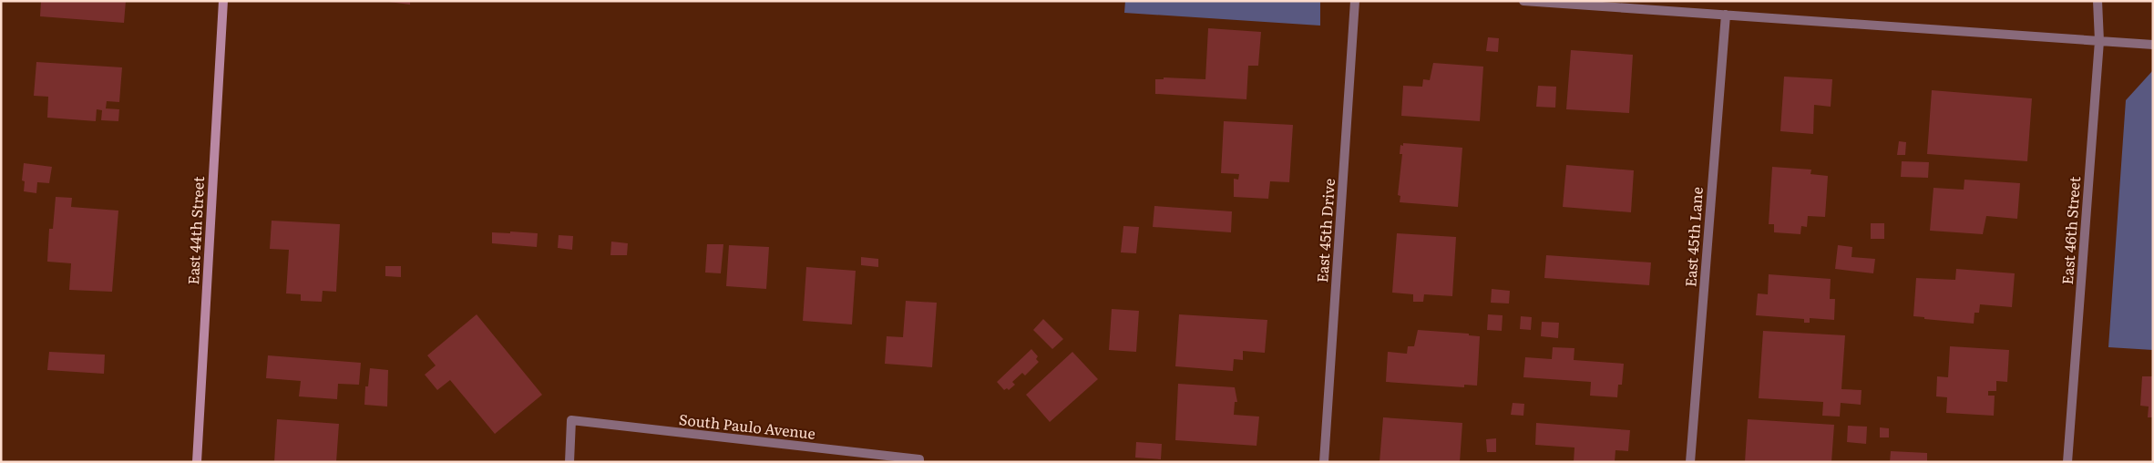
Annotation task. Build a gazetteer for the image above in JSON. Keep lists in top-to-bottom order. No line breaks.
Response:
{"streets":{"street":["East 44th Street","East 45th Drive","East 46th Street","East 45th Lane","South Paulo Avenue"]}}
